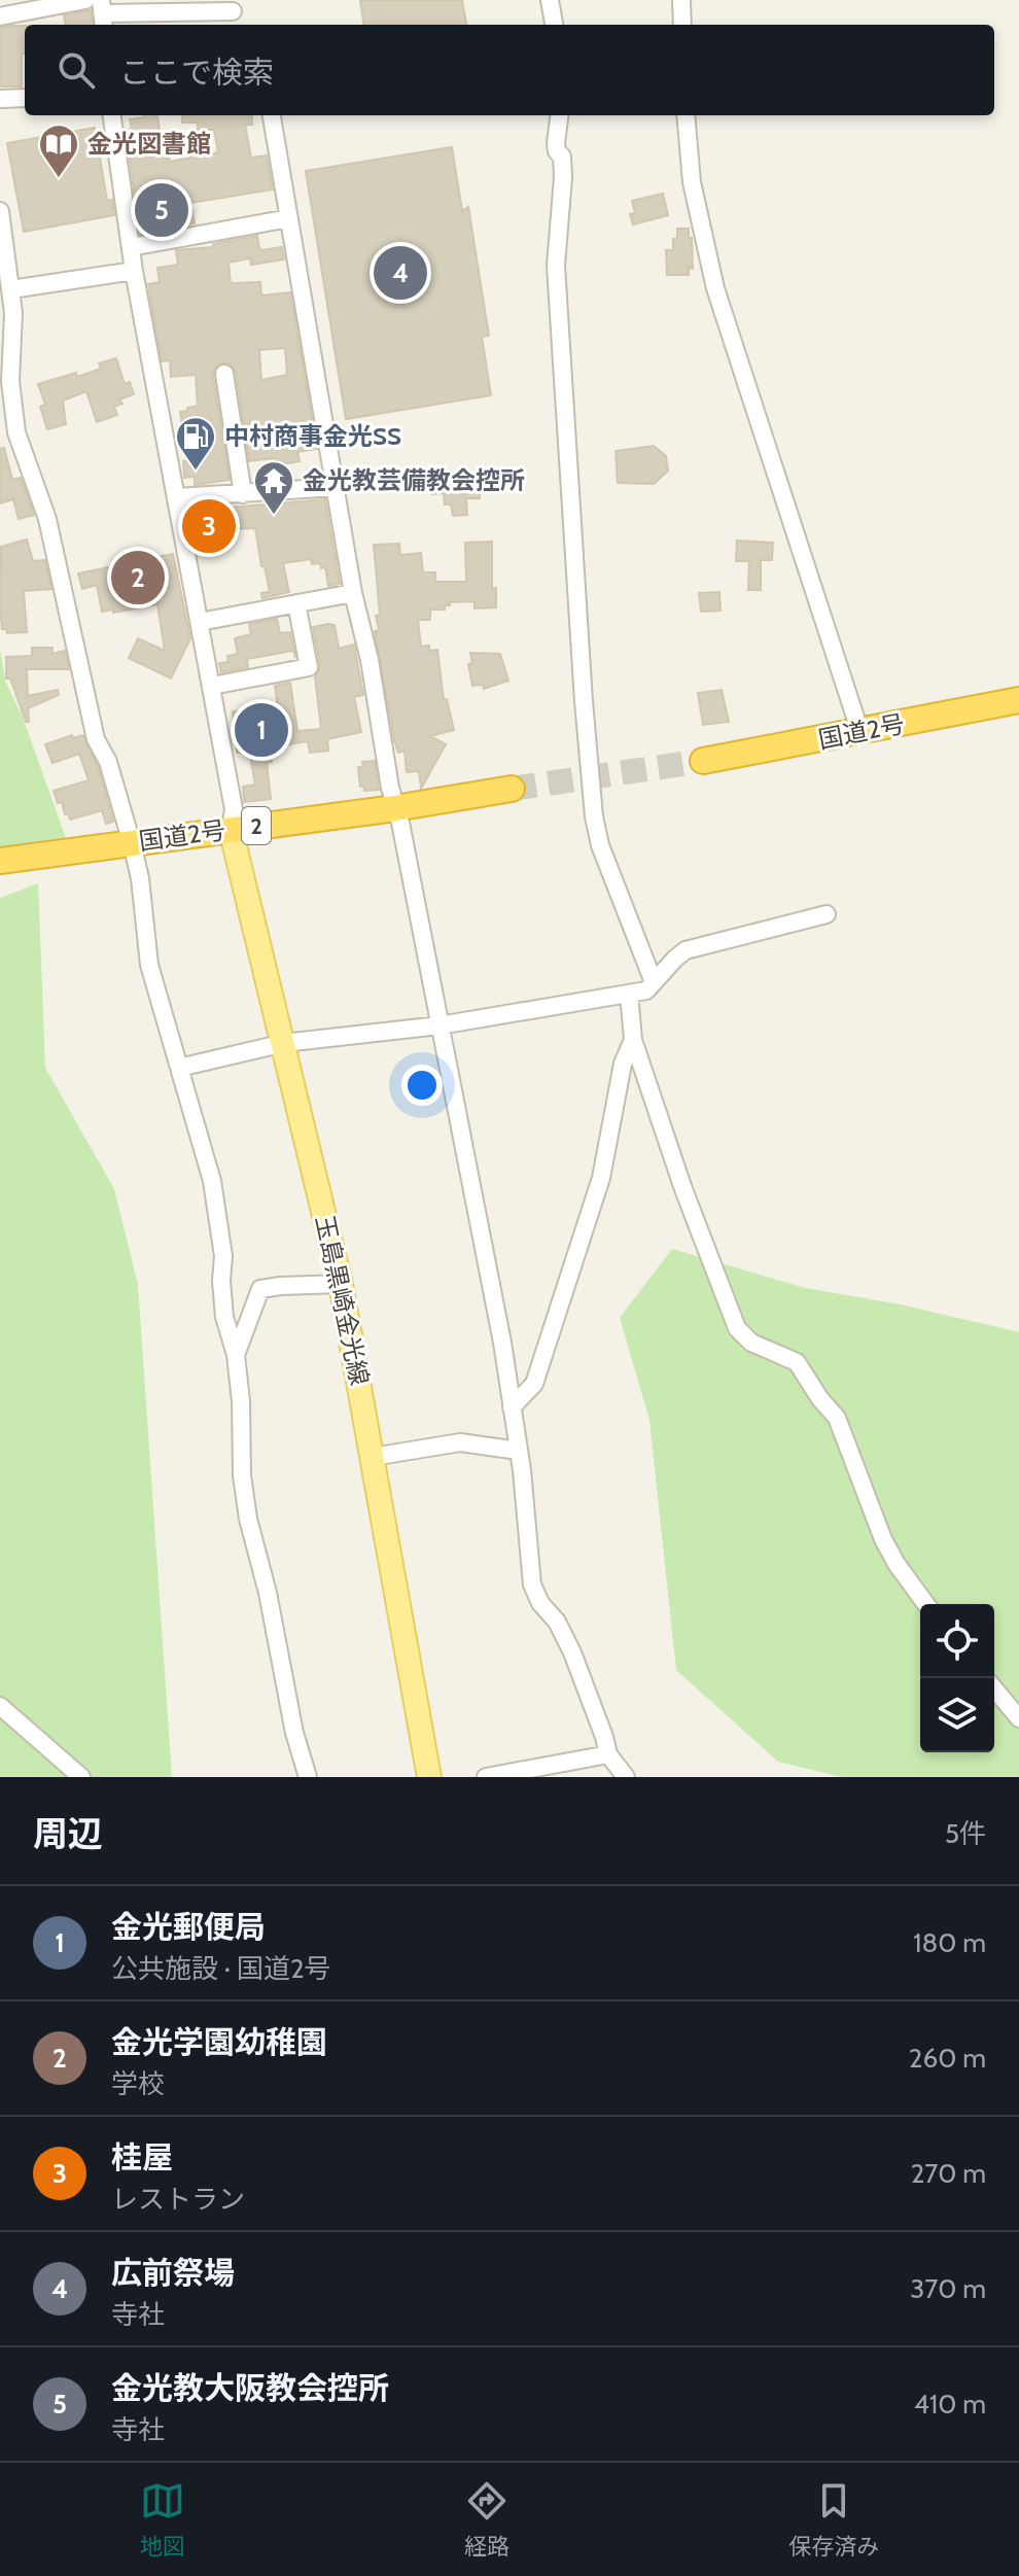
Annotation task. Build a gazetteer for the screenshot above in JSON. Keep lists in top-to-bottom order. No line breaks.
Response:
{"streets":{"highway":["国道2号","2"],"main road":["玉島黒崎金光線"]},"crossings":[["国道2号","玉島黒崎金光線"]],"places":{"library":["金光図書館"],"fuel station":["中村商事金光SS"],"temple":["金光教芸備教会控所"]},"page":{"search":"ここで検索","pins":["5","4","3","2","1"],"heading":["周辺","5件"],"list":[{"mark":"1","name":"金光郵便局","note":"公共施設 · 国道2号","value":"180 m"},{"mark":"2","name":"金光学園幼稚園","note":"学校","value":"260 m"},{"mark":"3","name":"桂屋","note":"レストラン","value":"270 m"},{"mark":"4","name":"広前祭場","note":"寺社","value":"370 m"},{"mark":"5","name":"金光教大阪教会控所","note":"寺社","value":"410 m"}],"nav":["地図","経路","保存済み"]}}
